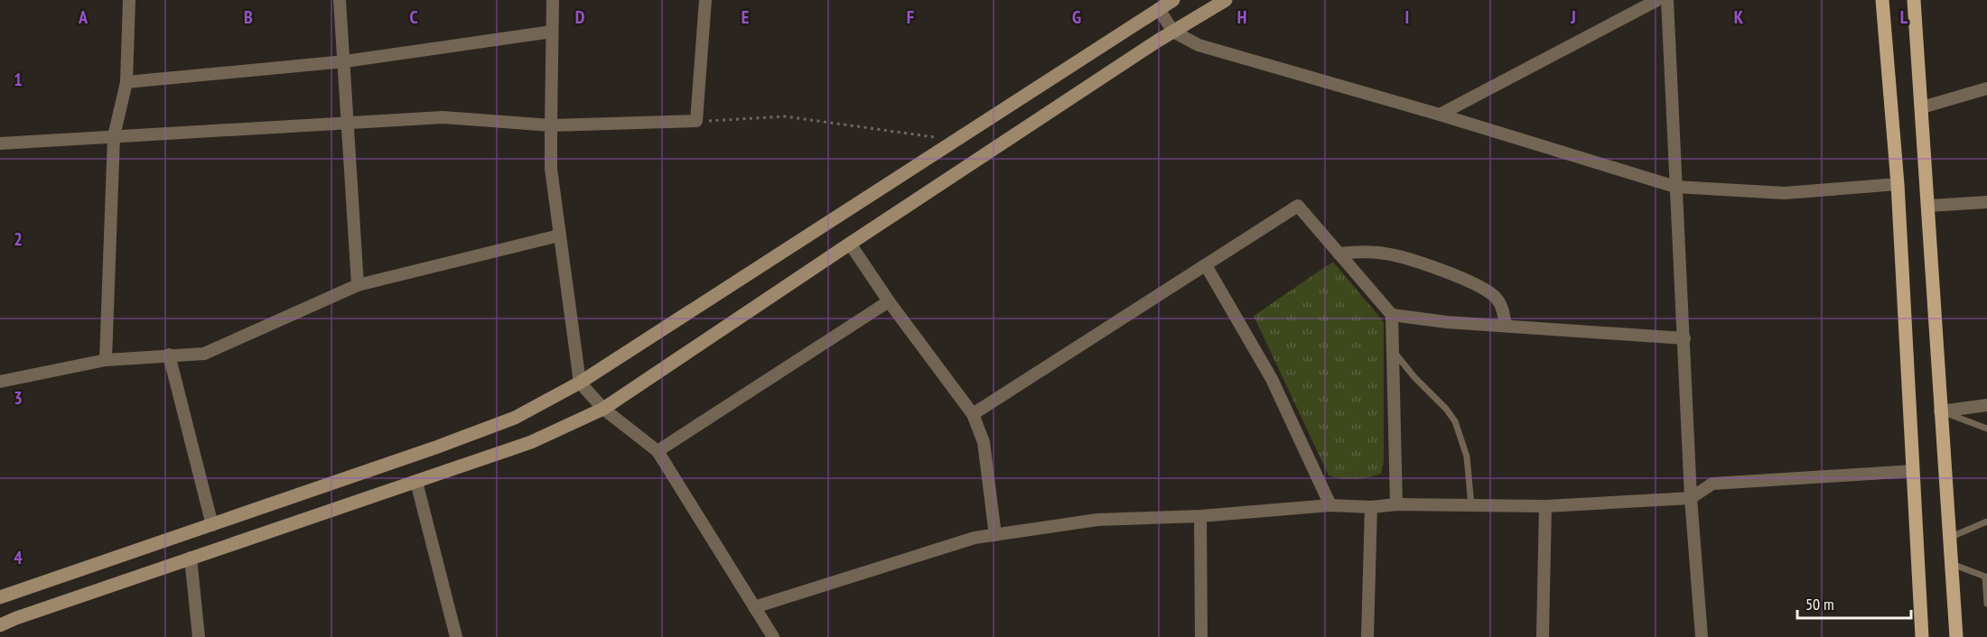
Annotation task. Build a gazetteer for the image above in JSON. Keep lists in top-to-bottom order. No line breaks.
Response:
{"scale_bar":"50 m","grid":{"columns":["A","B","C","D","E","F","G","H","I","J","K","L"],"rows":["1","2","3","4"]}}
